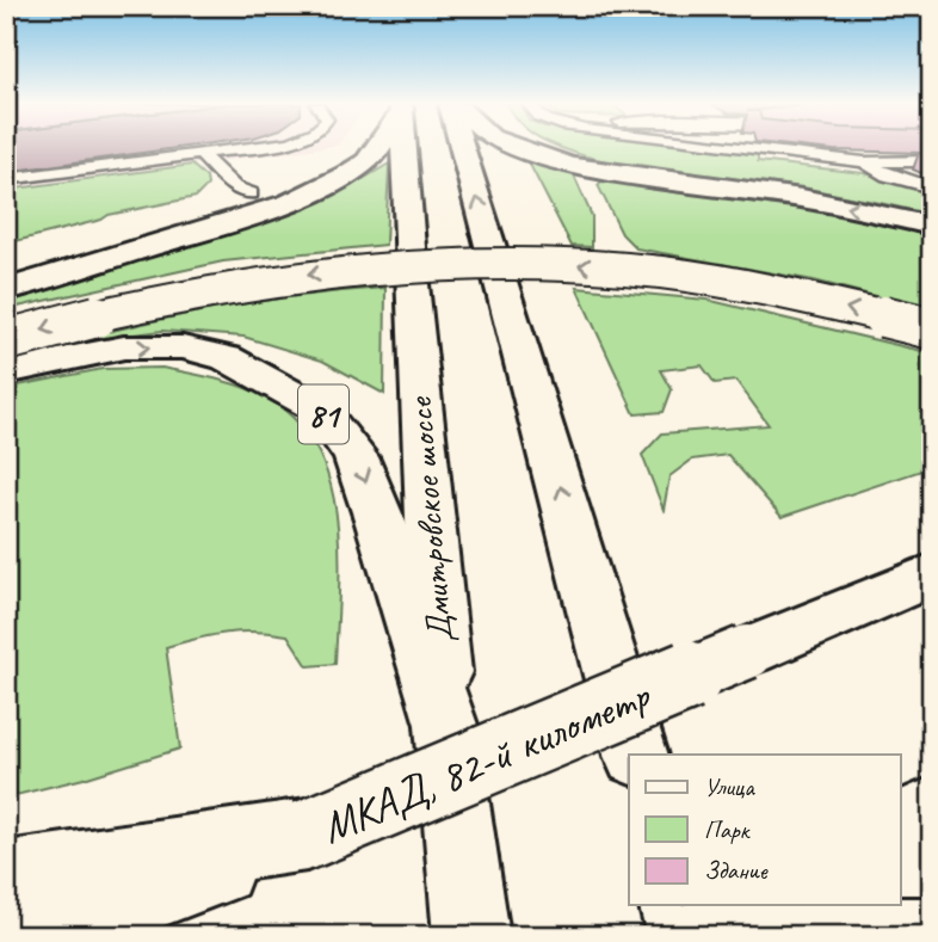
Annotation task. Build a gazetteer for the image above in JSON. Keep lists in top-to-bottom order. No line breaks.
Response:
{"streets":{"main road":["81","Дмитровское шоссе","МКАД, 82-й километр"]},"crossings":[["81","Дмитровское шоссе"]],"legend":["Улица","Парк","Здание"]}
